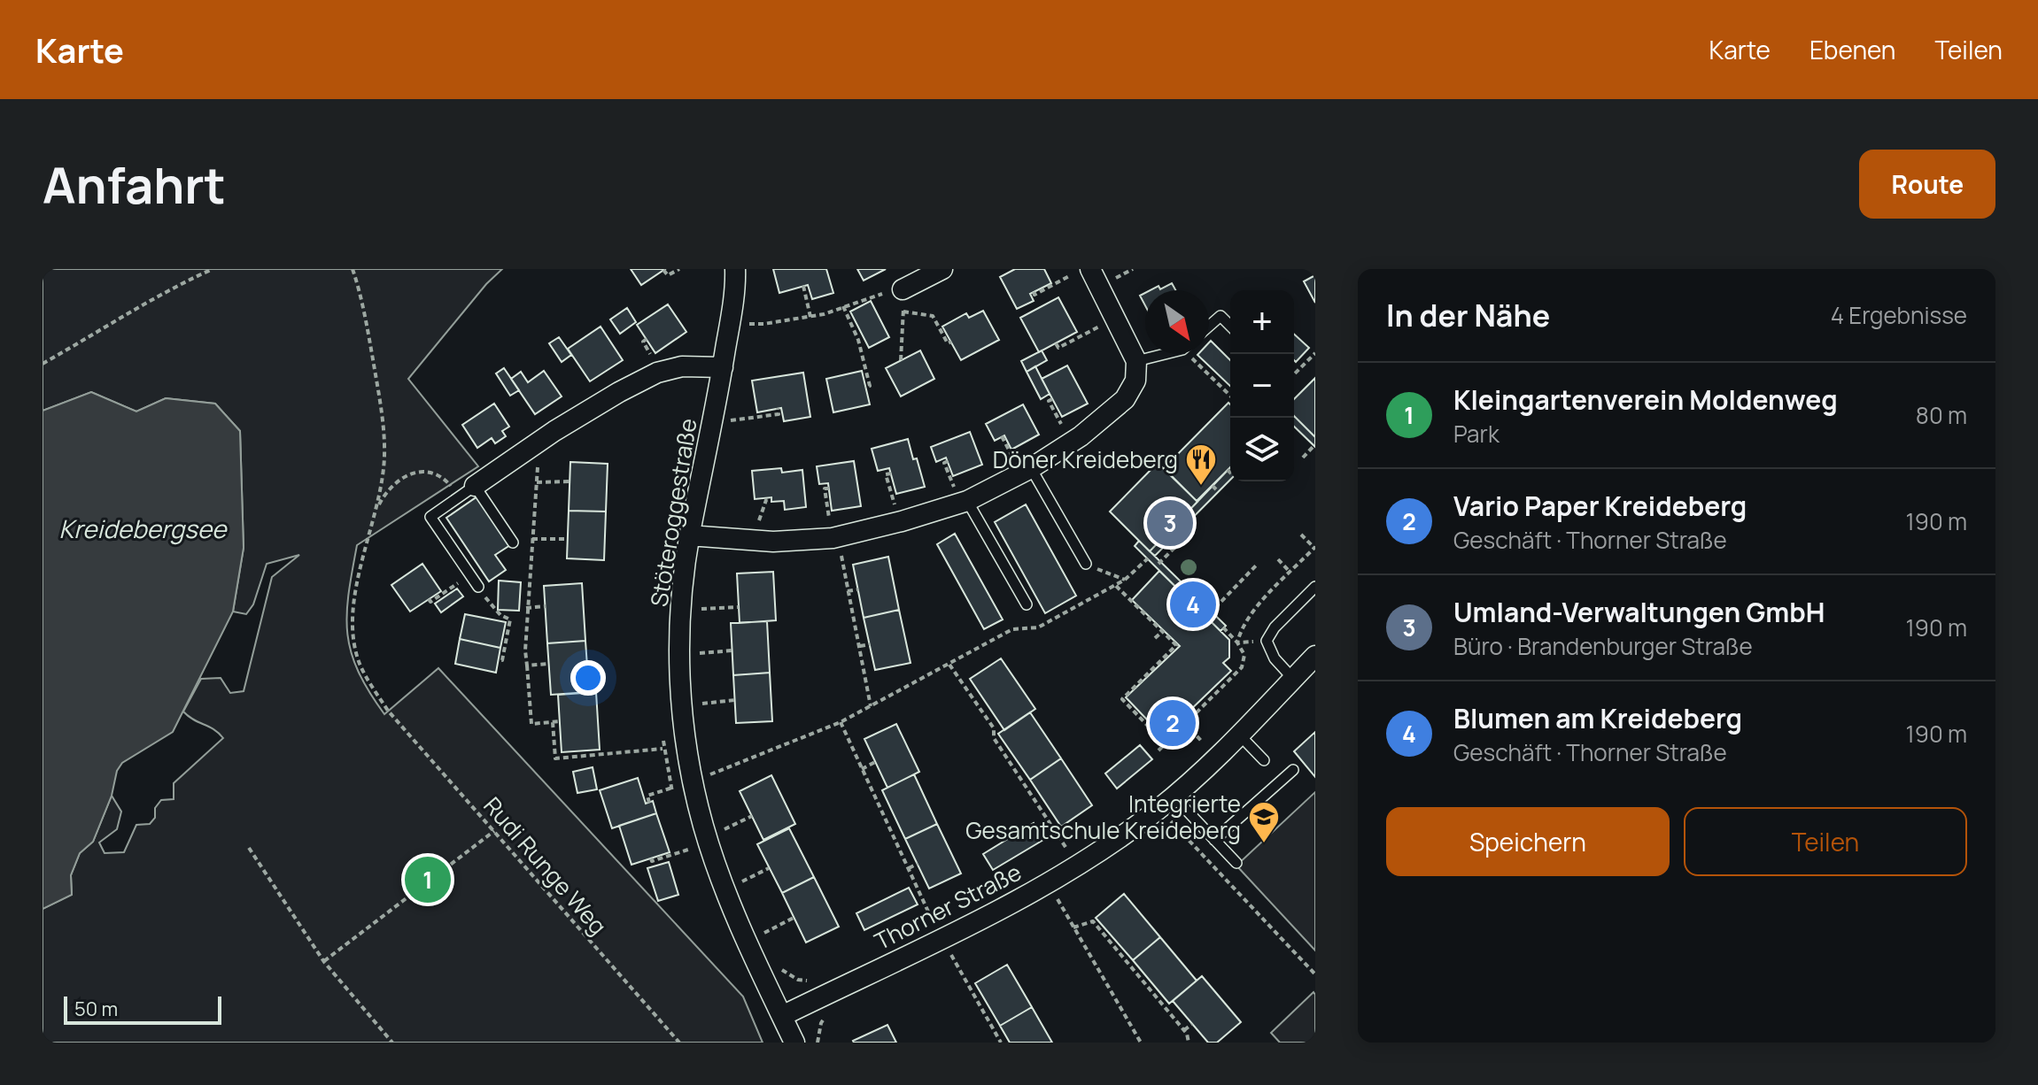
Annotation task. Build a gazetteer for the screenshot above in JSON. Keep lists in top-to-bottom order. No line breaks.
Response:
{"streets":{"street":["Stöteroggestraße","Thorner Straße"],"path":["Rudi Runge Weg"]},"crossings":[["Stöteroggestraße","Thorner Straße"]],"water":["Kreidebergsee"],"places":{"restaurant":["Döner Kreideberg"],"school or university":["Integrierte Gesamtschule Kreideberg"]},"scale_bar":"50 m","north":"bottom right","page":{"header":"Karte","nav":["Karte","Ebenen","Teilen"],"buttons":["Route",["Speichern","Teilen"]],"title":"Anfahrt","heading":["In der Nähe","4 Ergebnisse"],"map_buttons":["+","−"],"list":[{"mark":"1","name":"Kleingartenverein Moldenweg","note":"Park","value":"80 m"},{"mark":"2","name":"Vario Paper Kreideberg","note":"Geschäft · Thorner Straße","value":"190 m"},{"mark":"3","name":"Umland-Verwaltungen GmbH","note":"Büro · Brandenburger Straße","value":"190 m"},{"mark":"4","name":"Blumen am Kreideberg","note":"Geschäft · Thorner Straße","value":"190 m"}],"pins":["3","4","2","1"],"scale":"50 m"}}
